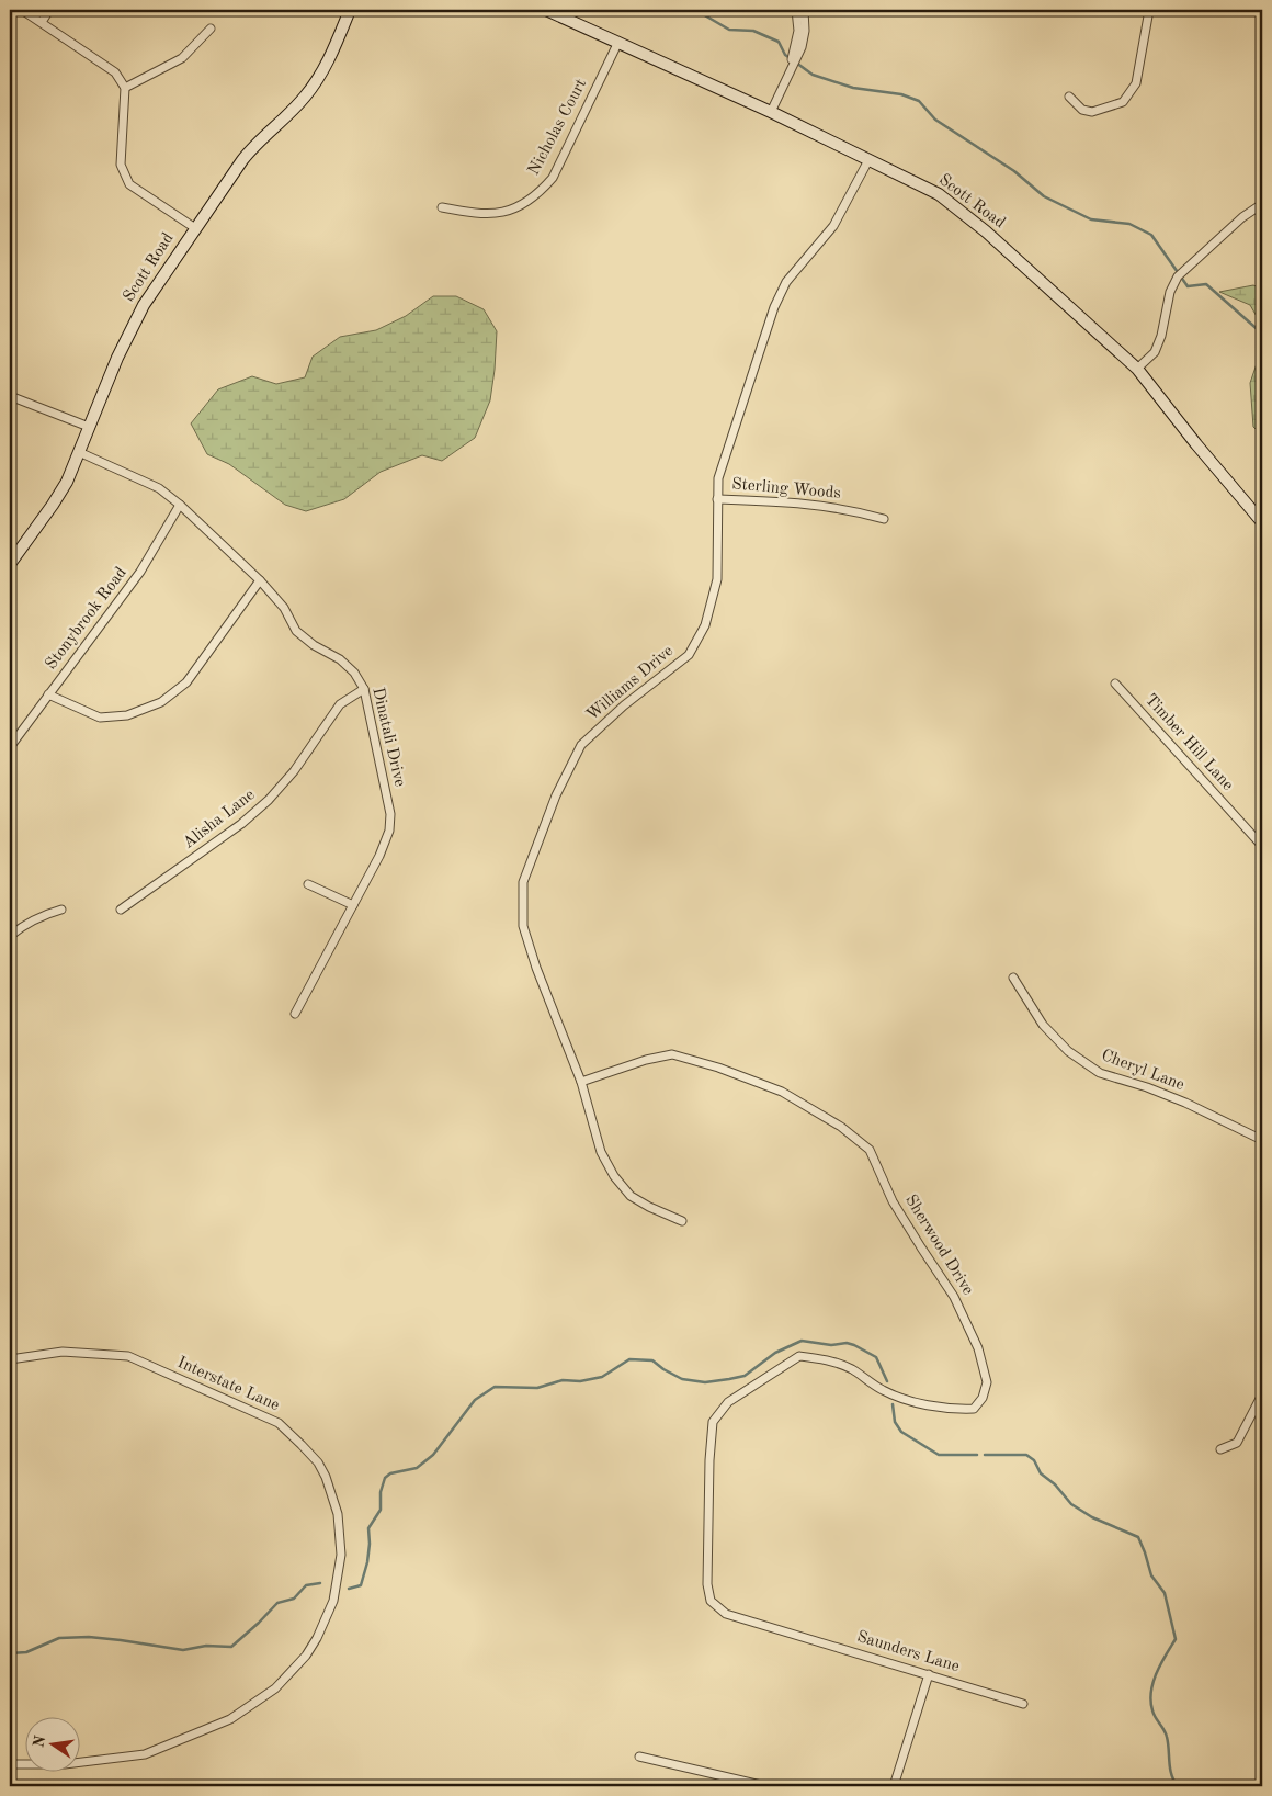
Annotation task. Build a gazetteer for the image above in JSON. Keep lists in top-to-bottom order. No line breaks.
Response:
{"streets":{"main road":["Scott Road"],"street":["Nicholas Court","Sterling Woods","Stonybrook Road","Williams Drive","Dinatali Drive","Timber Hill Lane","Alisha Lane","Cheryl Lane","Sherwood Drive","Interstate Lane","Saunders Lane"]},"crossings":[["Nicholas Court","Scott Road"],["Scott Road","Williams Drive"],["Scott Road","Dinatali Drive"],["Sterling Woods","Williams Drive"],["Stonybrook Road","Dinatali Drive"],["Williams Drive","Sherwood Drive"],["Dinatali Drive","Alisha Lane"],["Sherwood Drive","Saunders Lane"]],"north":"left"}
